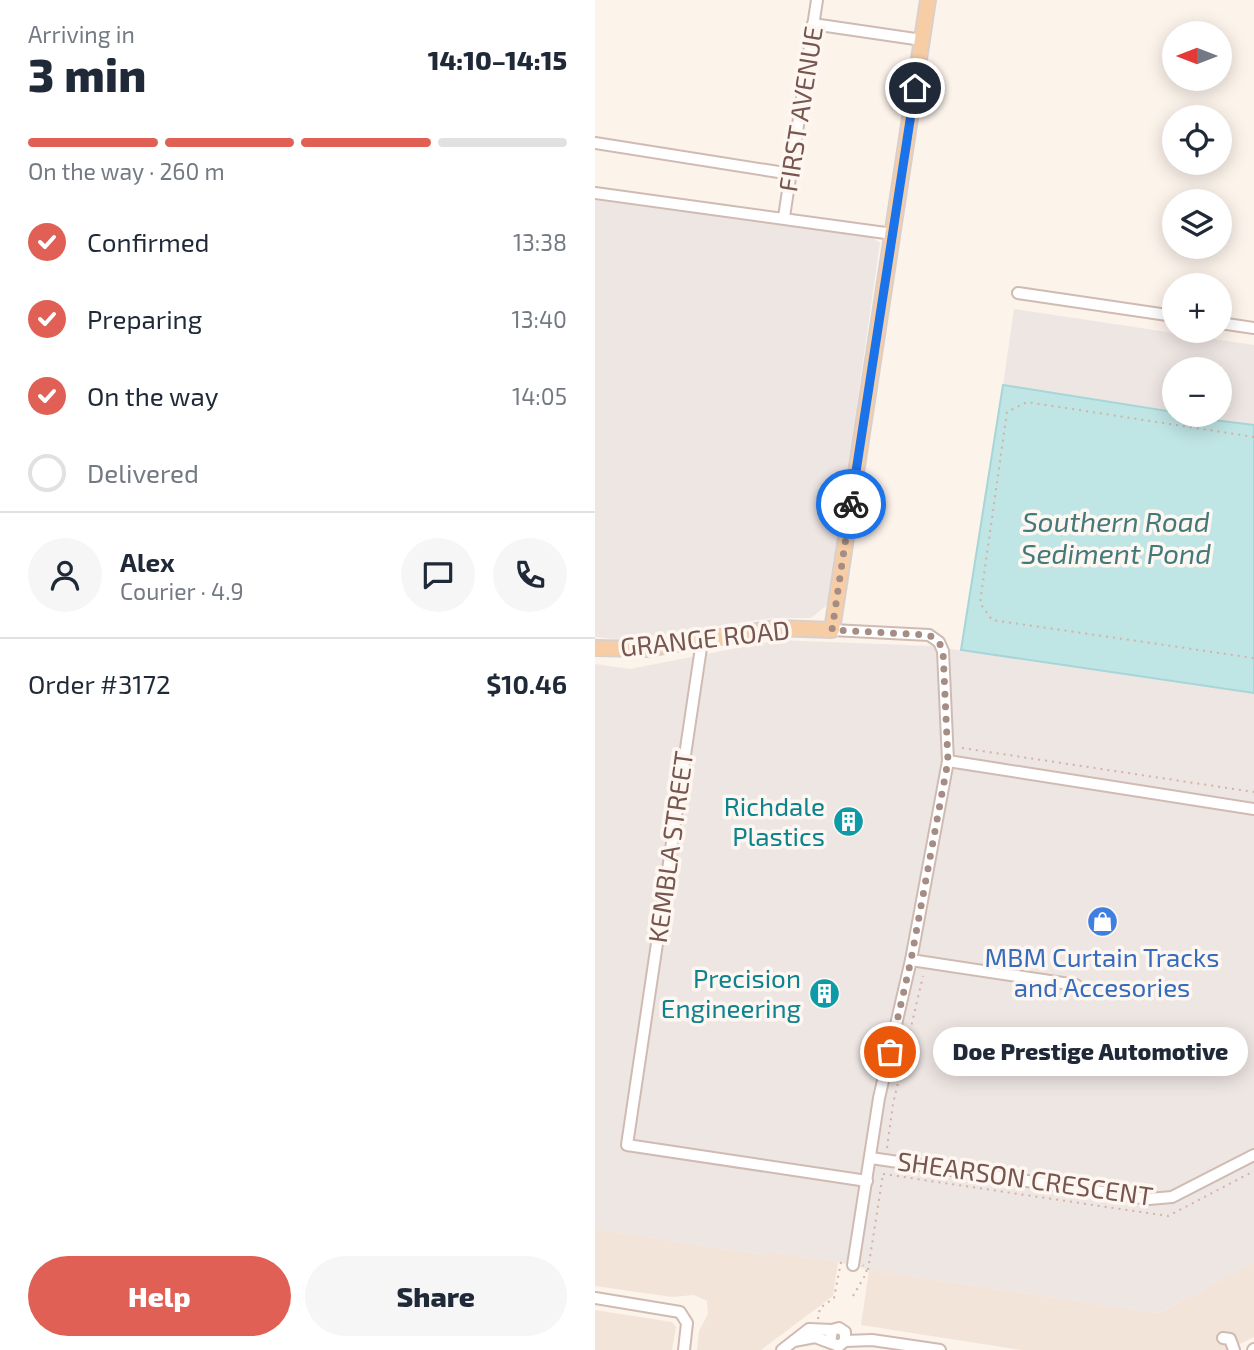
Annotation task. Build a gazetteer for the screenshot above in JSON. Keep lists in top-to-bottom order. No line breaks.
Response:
{"streets":{"main road":["GRANGE ROAD"],"street":["FIRST AVENUE","KEMBLA STREET","SHEARSON CRESCENT"]},"crossings":[["GRANGE ROAD","KEMBLA STREET"]],"water":["Southern Road Sediment Pond"],"places":{"building":["Richdale Plastics","Precision Engineering"],"shop":["MBM Curtain Tracks and Accesories"],"other":["Doe Prestige Automotive"]},"north":"left","page":{"heading":["3 min","Arriving in","14:10–14:15"],"panel":["Alex","Courier · 4.9","Order #3172","$10.46"],"map_buttons":["+","−"],"bar":"On the way · 260 m","list":[["Confirmed","13:38"],["Preparing","13:40"],["On the way","14:05"],"Delivered"],"bubble":"Doe Prestige Automotive","buttons":["Help","Share"]}}
